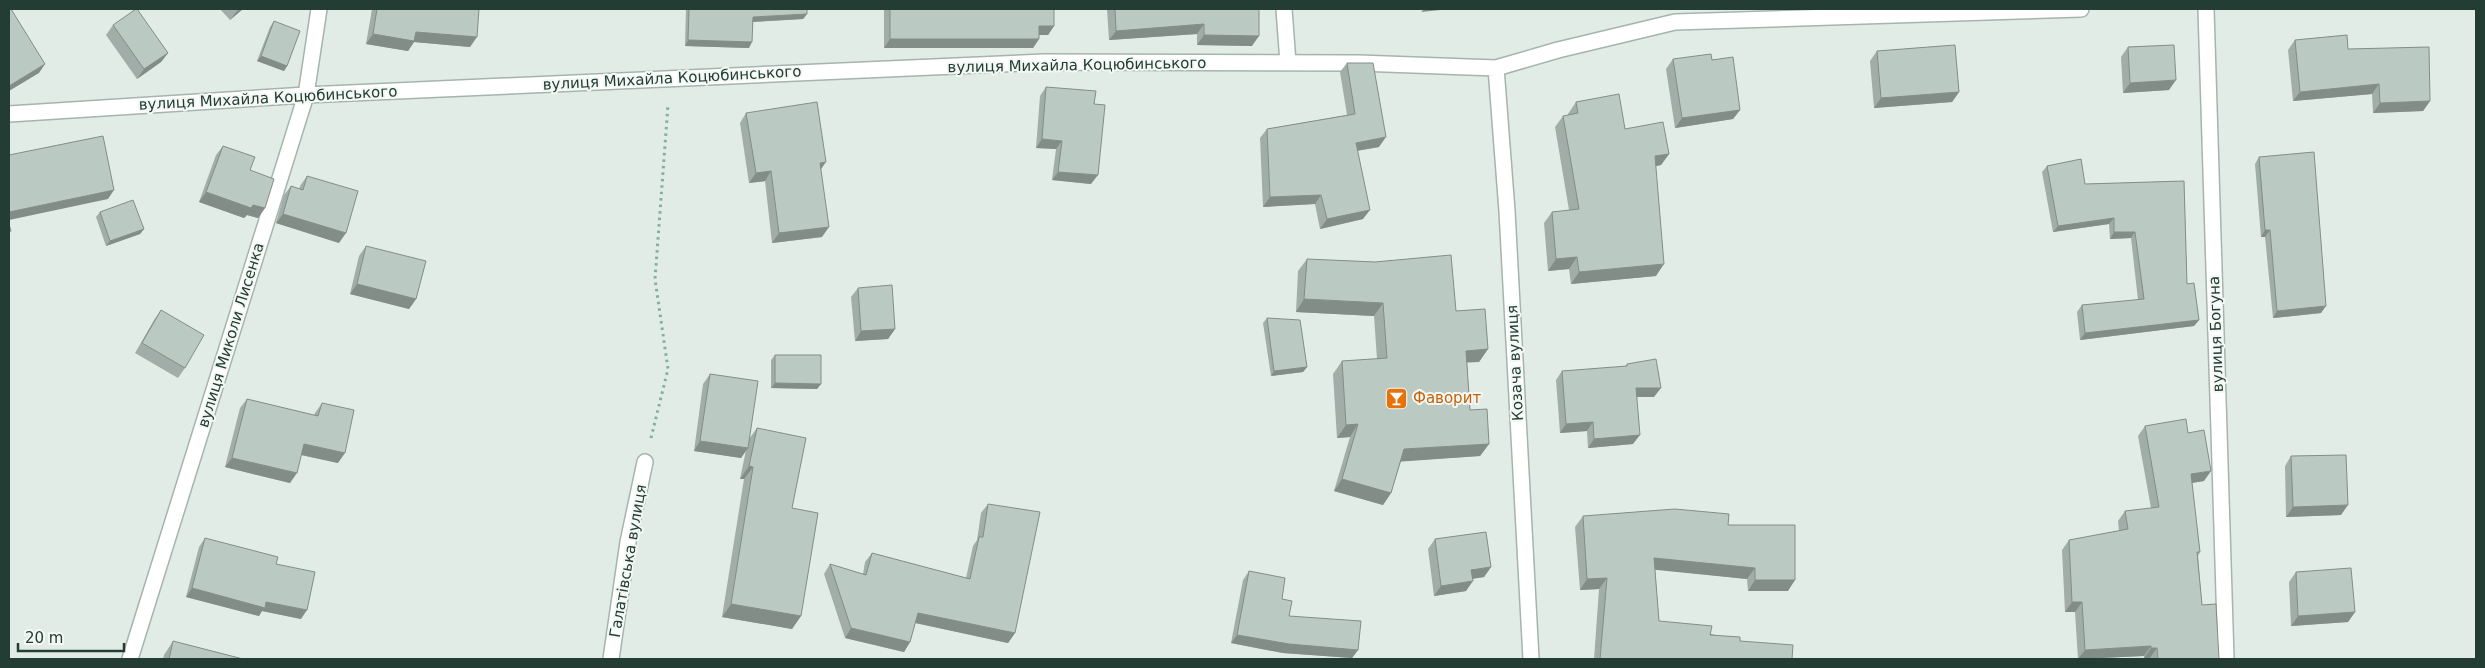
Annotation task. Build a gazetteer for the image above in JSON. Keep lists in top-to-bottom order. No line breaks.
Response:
{"streets":{"street":["вулиця Михайла Коцюбинського","вулиця Богуна","вулиця Миколи Лисенка","Козача вулиця","Галатівська вулиця"]},"crossings":[["вулиця Михайла Коцюбинського","вулиця Миколи Лисенка"],["вулиця Михайла Коцюбинського","Козача вулиця"]],"places":{"bar":["Фаворит"]},"scale_bar":"20 m"}
